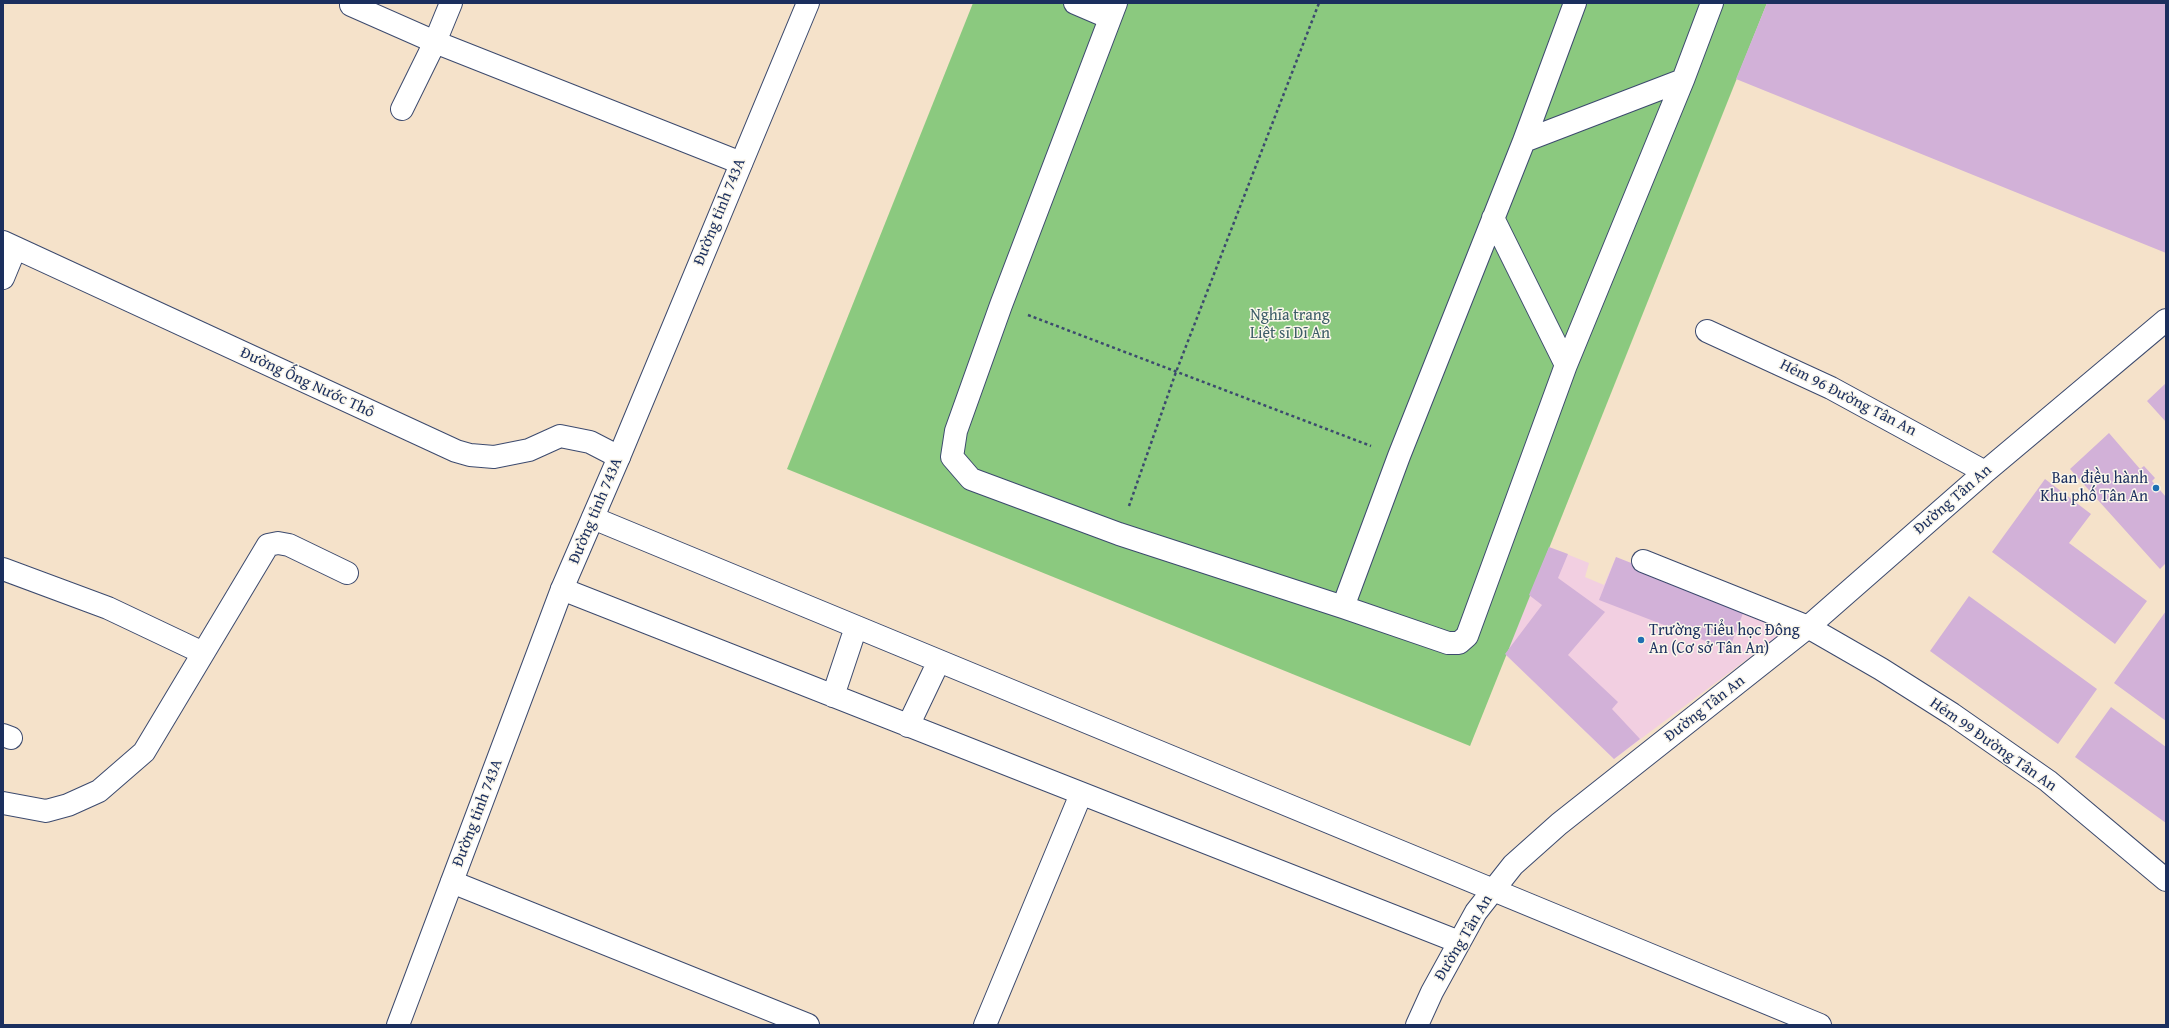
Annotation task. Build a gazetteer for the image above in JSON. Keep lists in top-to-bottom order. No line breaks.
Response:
{"streets":{"street":["Đường tỉnh 743A","Đường Ống Nước Thô","Hẻm 96 Đường Tân An","Đường Tân An","Hẻm 99 Đường Tân An"]},"crossings":[["Đường tỉnh 743A","Đường Ống Nước Thô"],["Hẻm 96 Đường Tân An","Đường Tân An"],["Đường Tân An","Hẻm 99 Đường Tân An"]],"parks":["Nghĩa trang Liệt sĩ Dĩ An"],"places":["Ban điều hành Khu phố Tân An","Trường Tiểu học Đông An (Cơ sở Tân An)"]}
